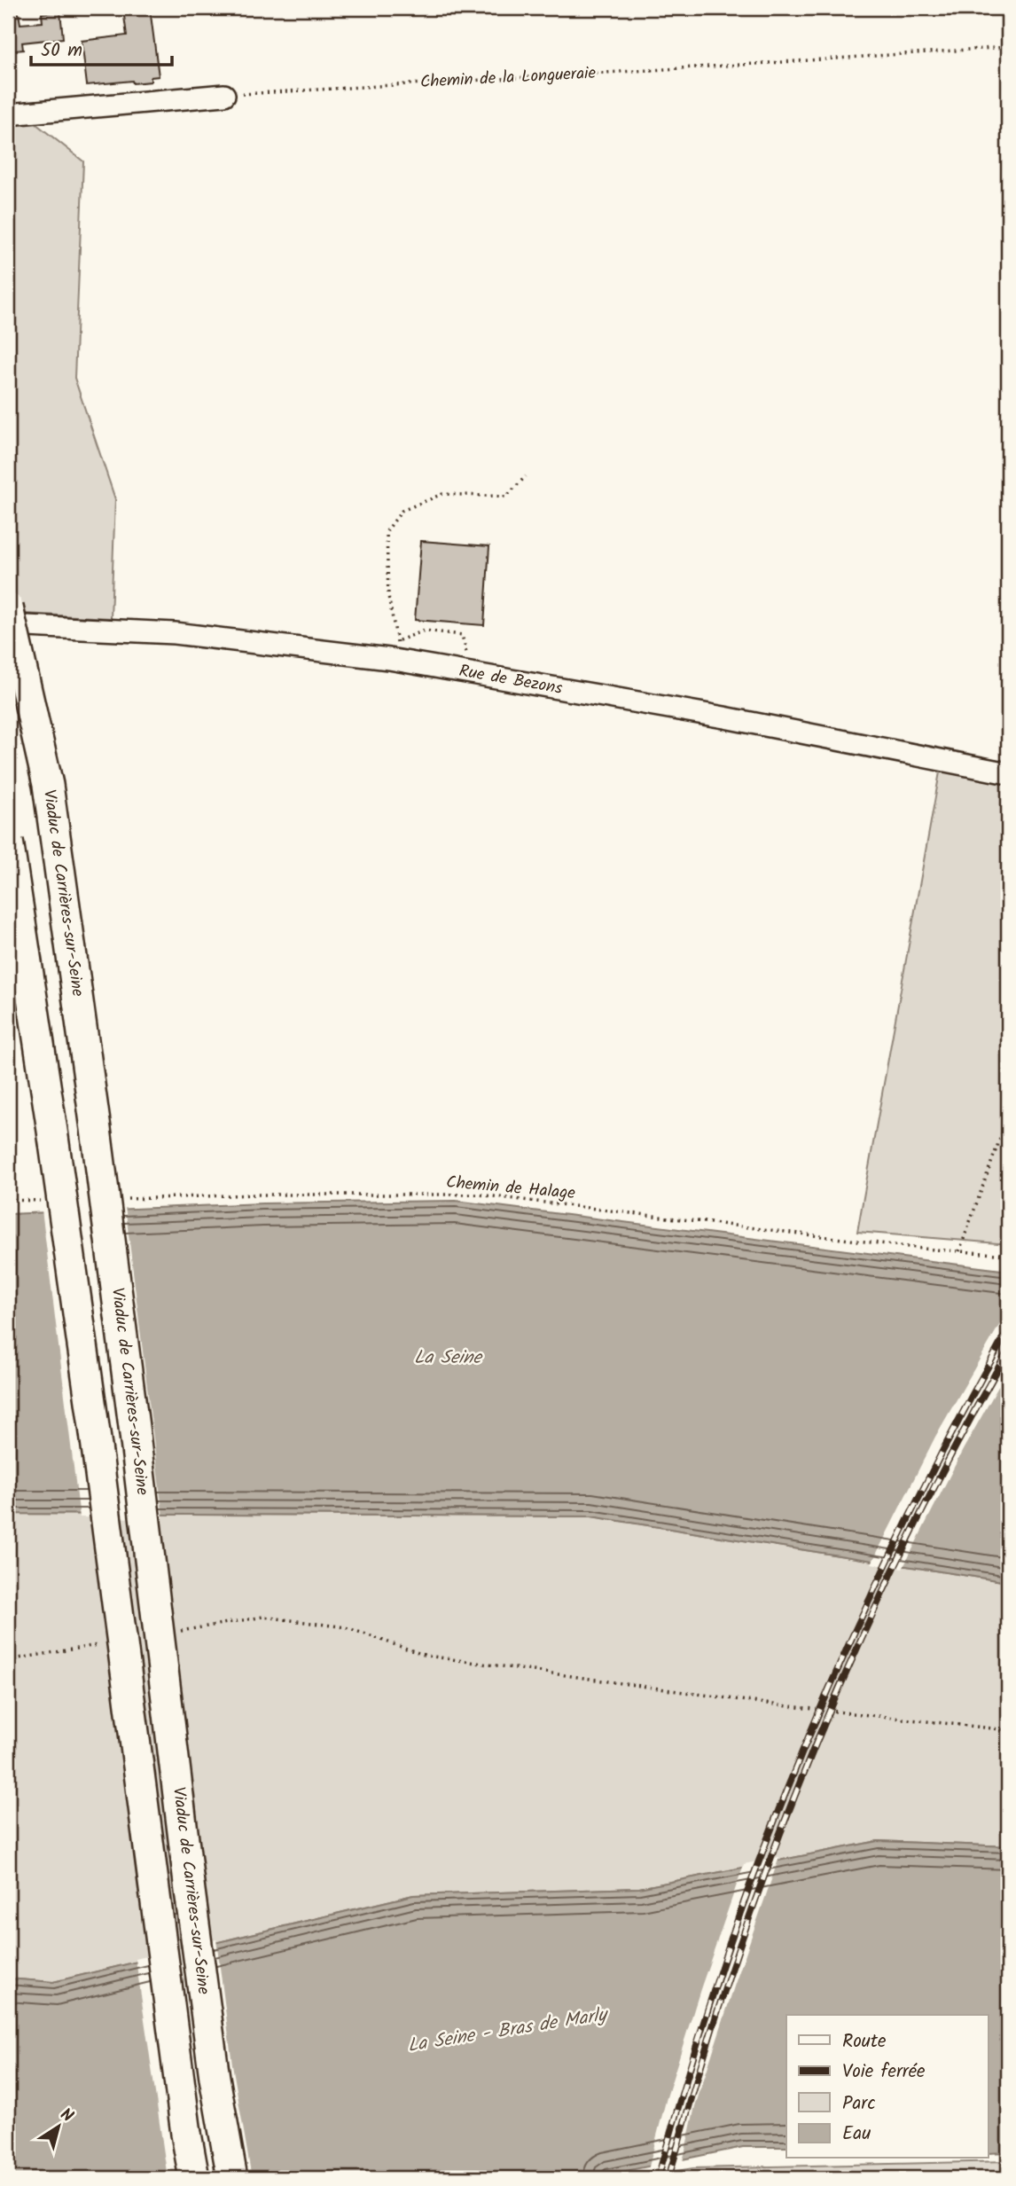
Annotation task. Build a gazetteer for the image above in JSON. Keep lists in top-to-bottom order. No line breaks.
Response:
{"streets":{"highway":["Viaduc de Carrières-sur-Seine"],"street":["Rue de Bezons"],"path":["Chemin de la Longueraie","Chemin de Halage"]},"water":["La Seine","La Seine - Bras de Marly"],"legend":["Route","Voie ferrée","Parc","Eau"],"scale_bar":"50 m","north":"top right"}
